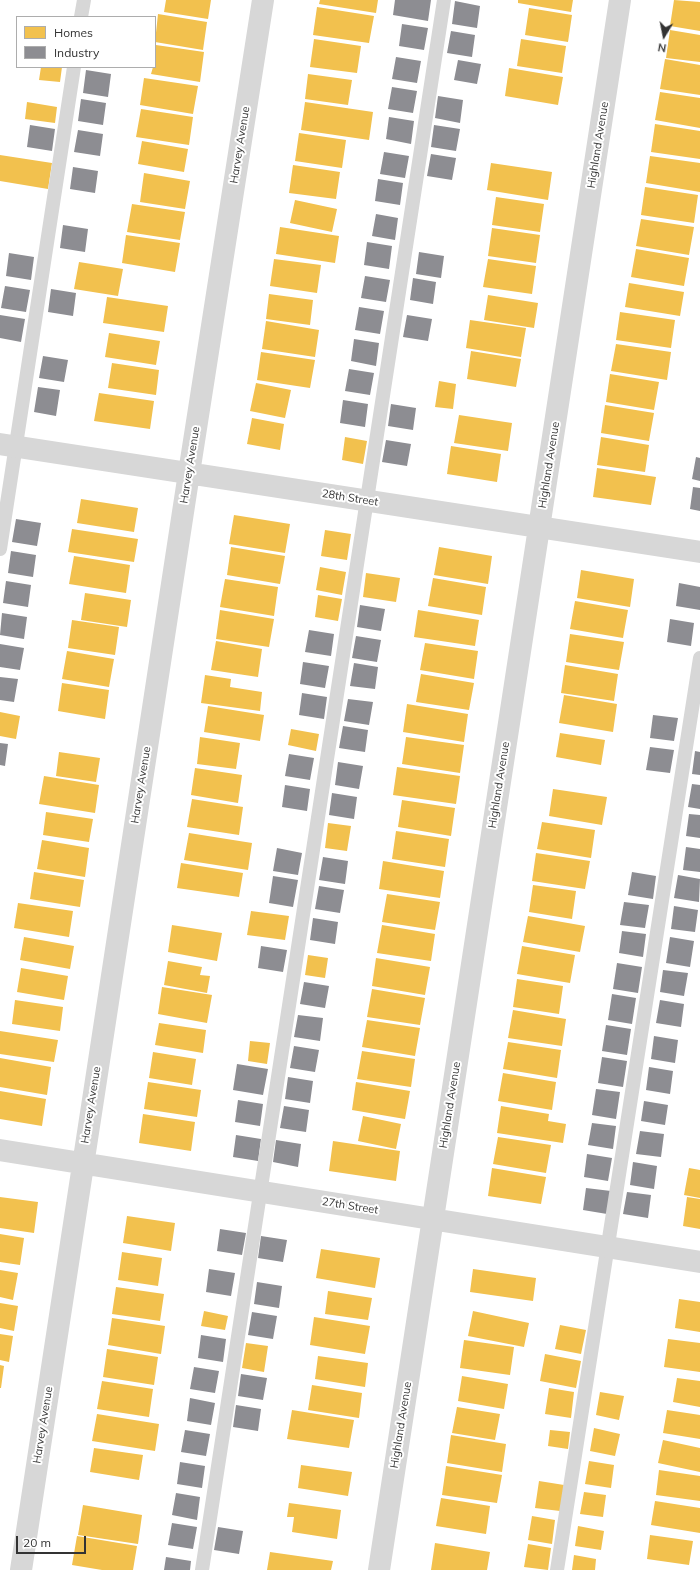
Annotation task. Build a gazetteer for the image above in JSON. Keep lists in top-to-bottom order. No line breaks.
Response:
{"streets":{"street":["Harvey Avenue","Highland Avenue","28th Street","27th Street"]},"crossings":[["Harvey Avenue","28th Street"],["Harvey Avenue","27th Street"],["Highland Avenue","28th Street"],["Highland Avenue","27th Street"]],"legend":["Homes","Industry"],"scale_bar":"20 m","north":"bottom"}
